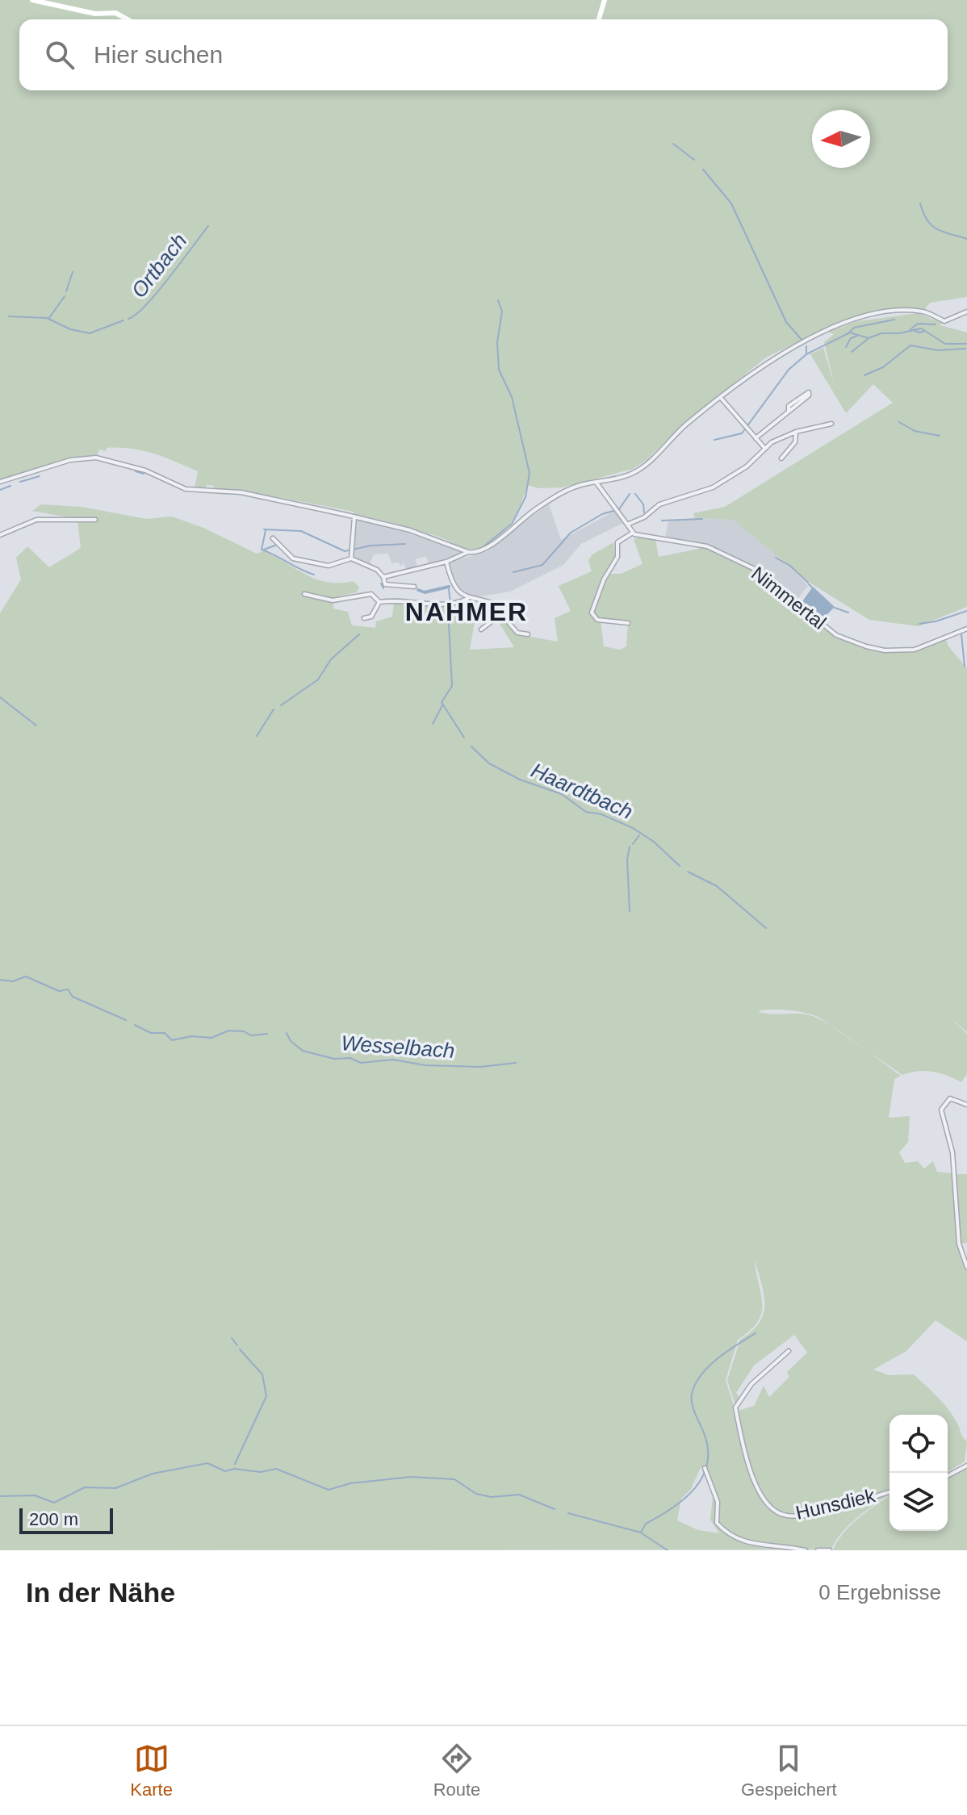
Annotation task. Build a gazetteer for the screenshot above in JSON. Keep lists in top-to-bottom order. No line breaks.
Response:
{"streets":{"street":["Nimmertal","Hunsdiek"]},"districts":["NAHMER"],"water":["Ortbach","Haardtbach","Wesselbach"],"scale_bar":"200 m","north":"left","page":{"search":"Hier suchen","scale":"200 m","heading":["In der Nähe","0 Ergebnisse"],"nav":["Karte","Route","Gespeichert"]}}
